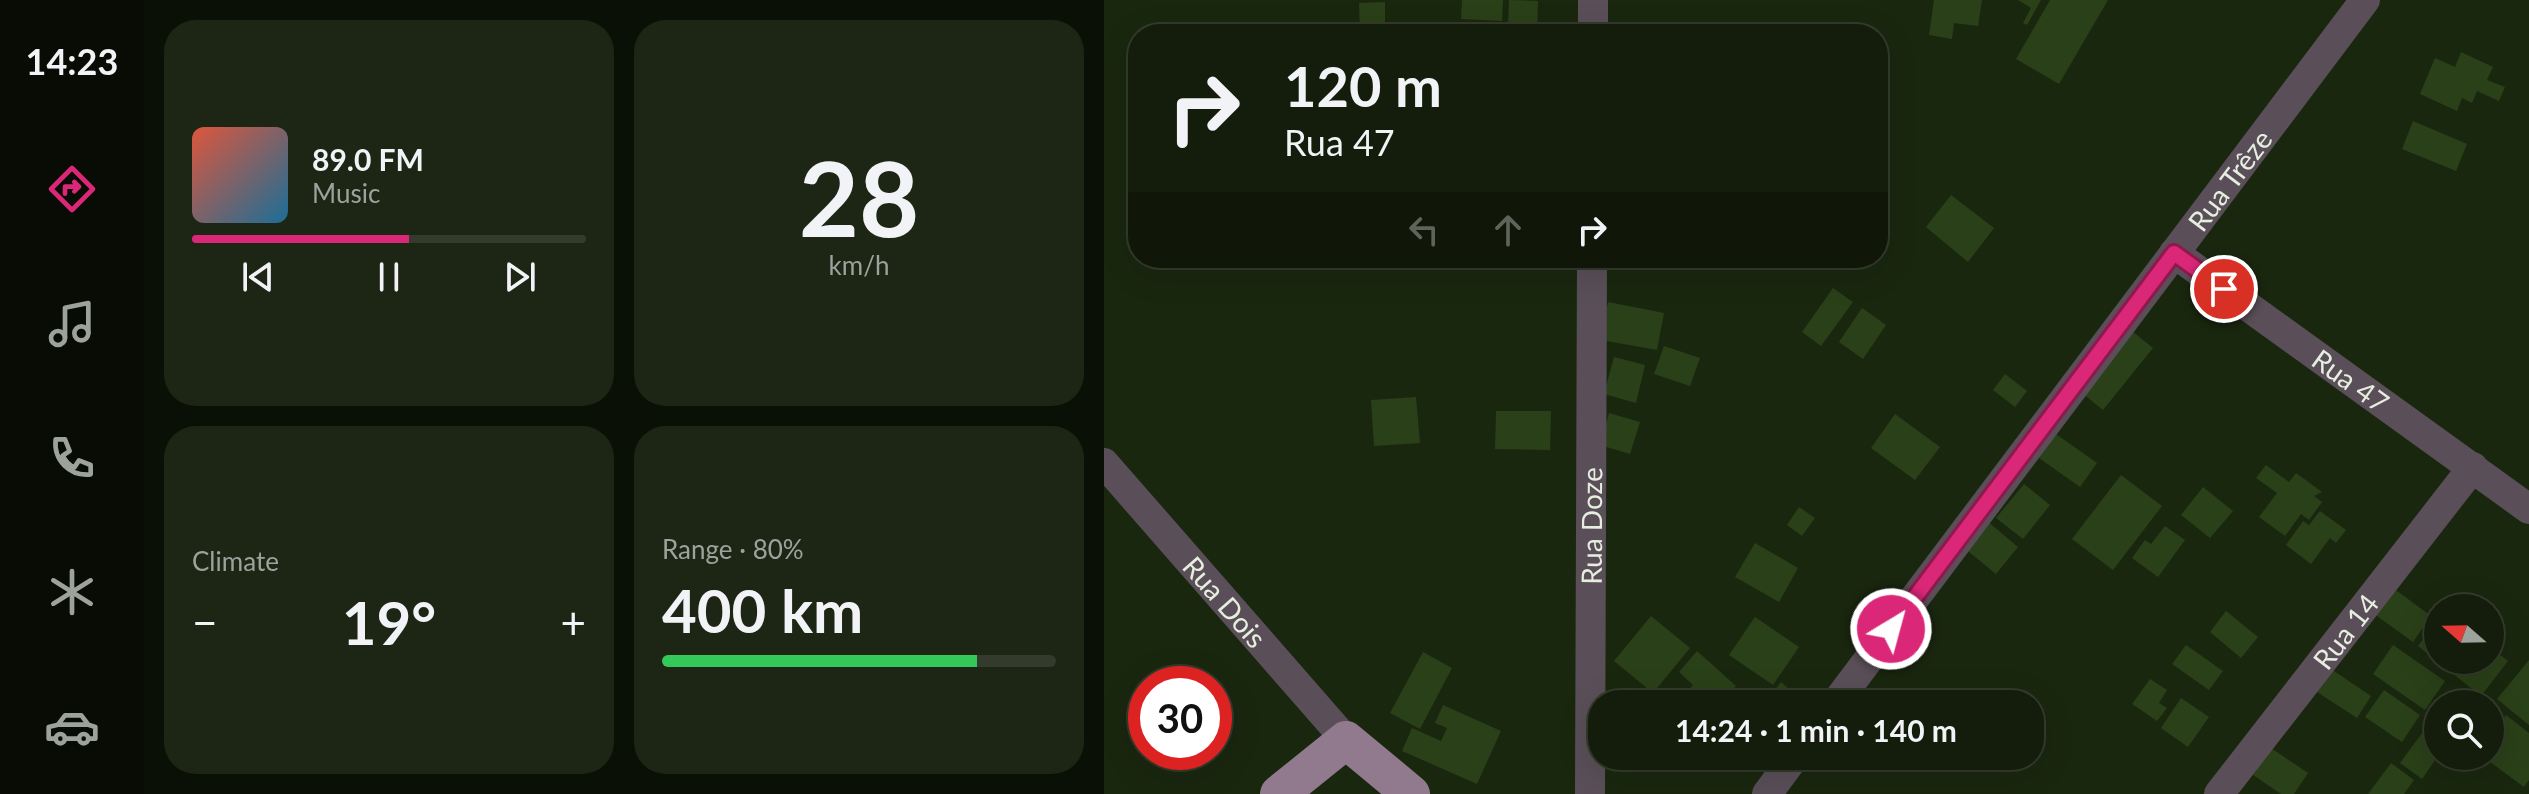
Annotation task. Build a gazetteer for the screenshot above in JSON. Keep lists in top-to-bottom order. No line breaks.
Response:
{"streets":{"street":["Rua Trêze","Rua 47","Rua Doze","Rua Dois","Rua 14"]},"crossings":[["Rua Trêze","Rua 47"],["Rua 47","Rua 14"]],"north":"left","page":{"tabs":"14:23","tile":[["28","km/h"],"Climate",["Range · 80%","400 km"]],"turn":["120 m","Rua 47"],"song":["89.0 FM","Music"],"heat":["−","19°","+"],"limit":"30","trip":"14:24 · 1 min · 140 m"}}
